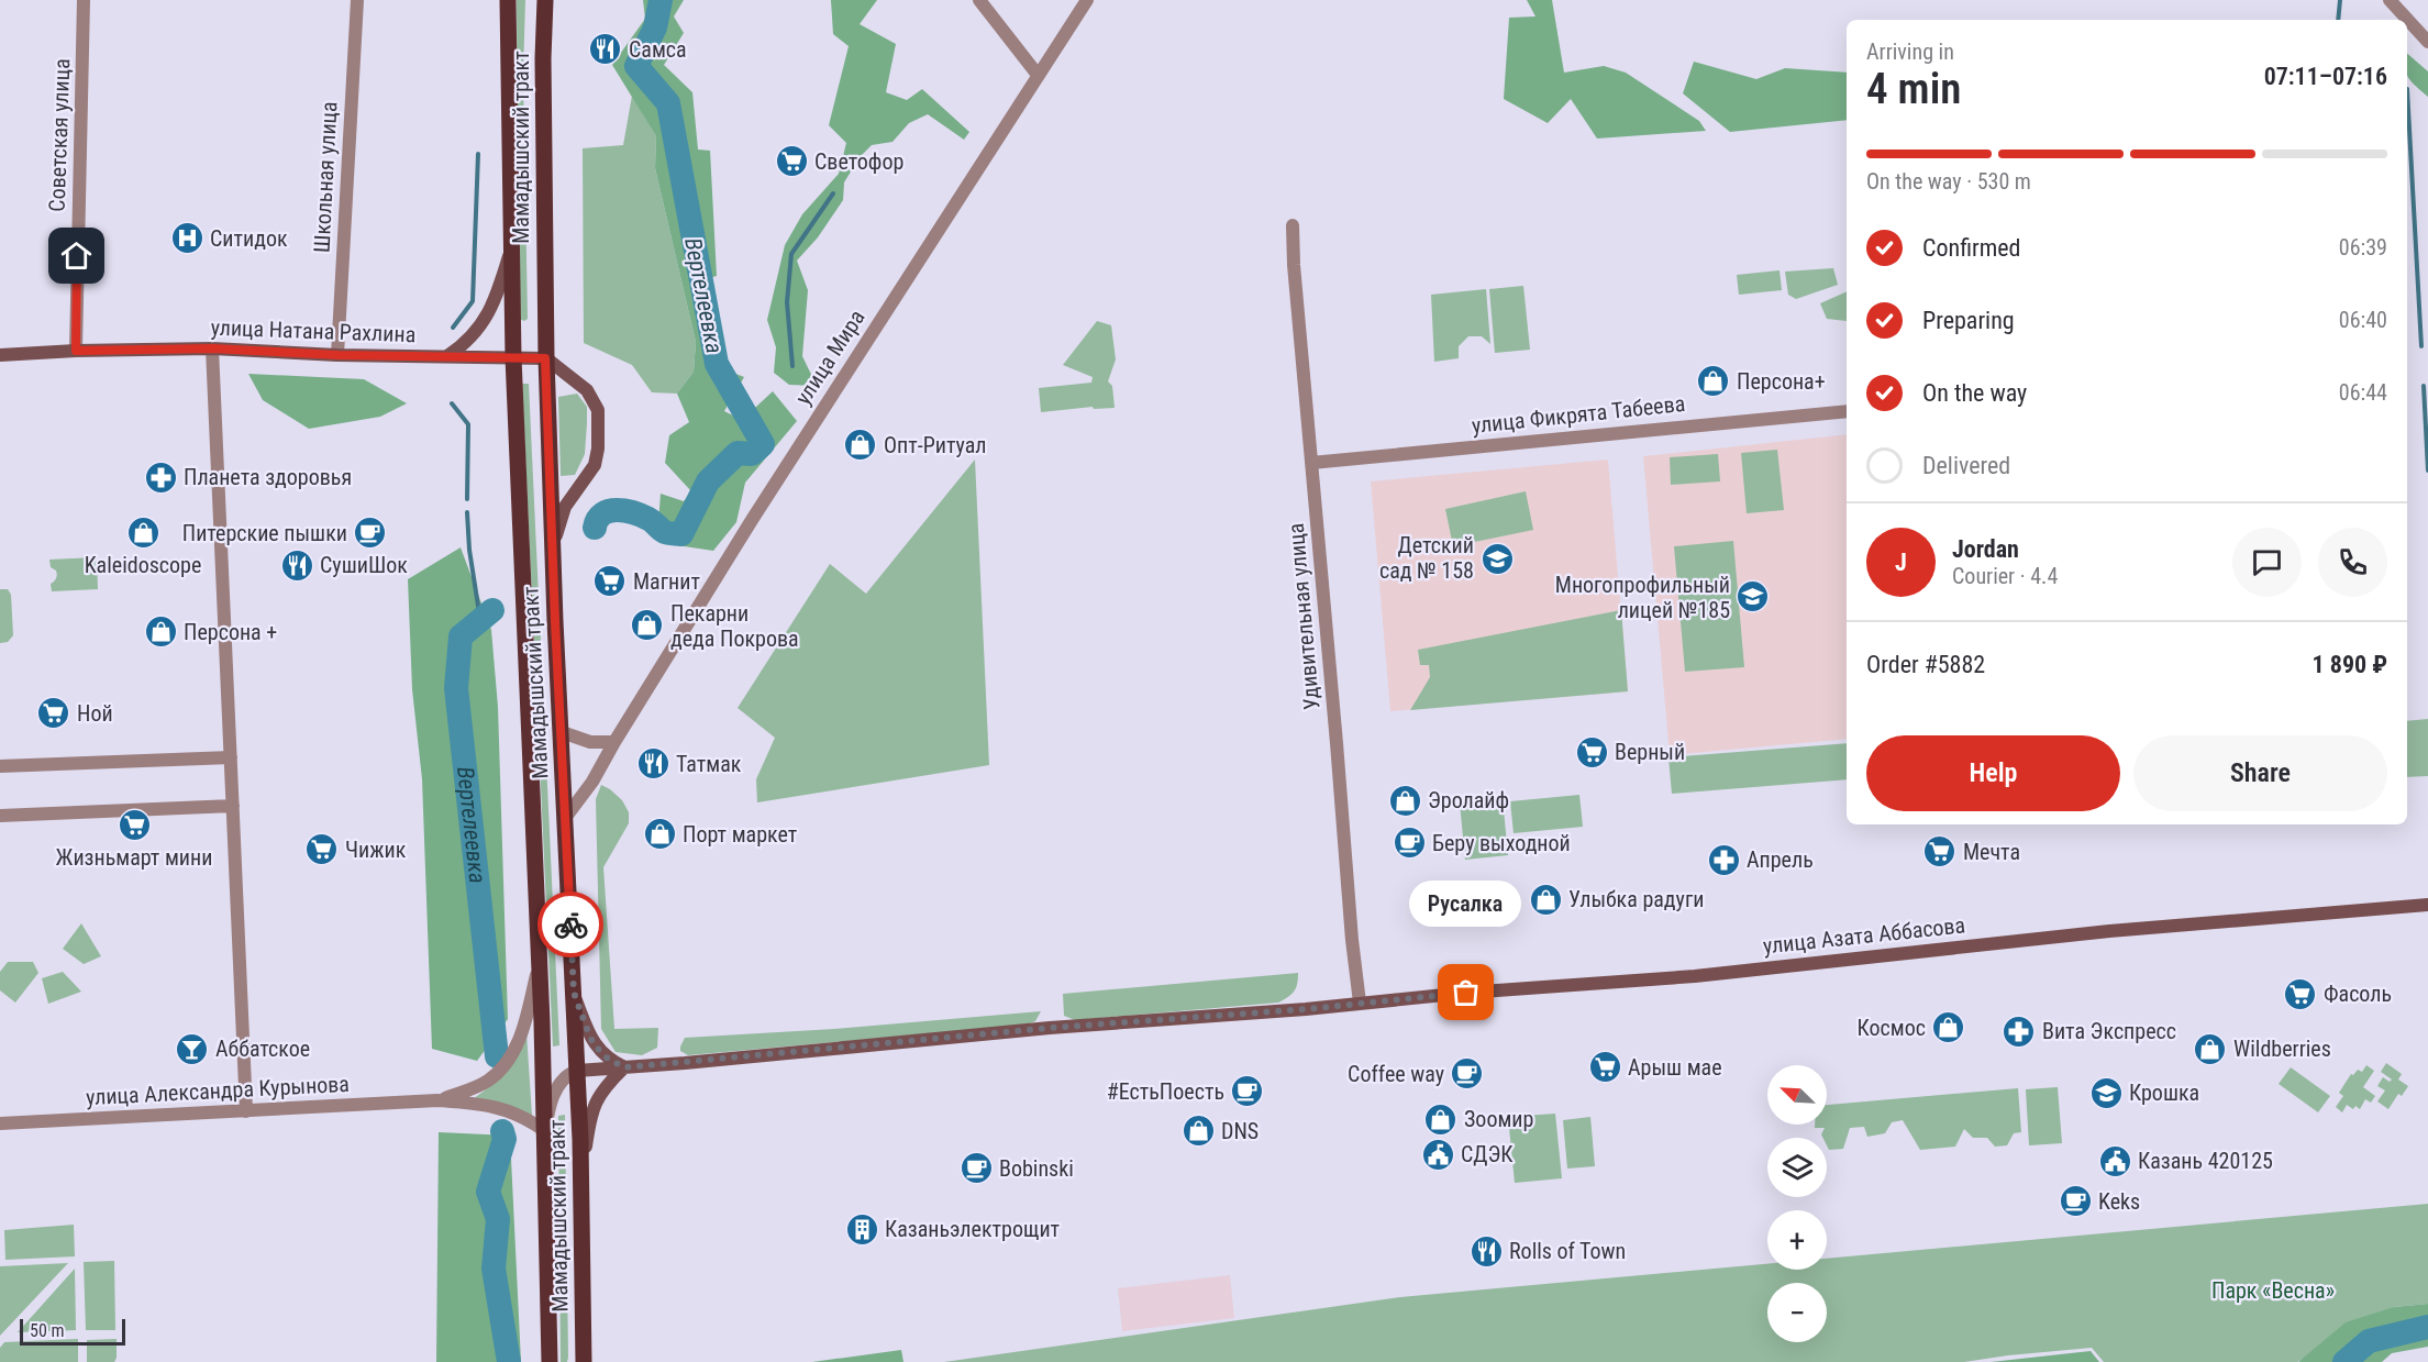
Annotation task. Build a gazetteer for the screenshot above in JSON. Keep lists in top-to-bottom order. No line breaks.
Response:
{"streets":{"main road":["Мамадышский тракт"],"street":["Советская улица","Школьная улица","улица Натана Рахлина","улица Мира","улица Фикрята Табеева","Удивительная улица","улица Азата Аббасова","улица Александра Курынова"]},"crossings":[["Советская улица","улица Натана Рахлина"],["Мамадышский тракт","улица Натана Рахлина"],["Мамадышский тракт","улица Мира"],["Мамадышский тракт","улица Азата Аббасова"],["Мамадышский тракт","улица Александра Курынова"],["Школьная улица","улица Натана Рахлина"],["улица Фикрята Табеева","Удивительная улица"],["Удивительная улица","улица Азата Аббасова"]],"water":["Вертелеевка"],"parks":["Парк «Весна»"],"places":{"restaurant":["Самса","СушиШок","Татмак","Rolls of Town"],"supermarket":["Светофор","Магнит","Ной","Верный","Жизньмарт мини","Чижик","Мечта","Фасоль","Арыш мае"],"hospital":["Ситидок"],"shop":["Персона+","Опт-Ритуал","Kaleidoscope","Пекарни деда Покрова","Персона +","Эролайф","Порт маркет","Улыбка радуги","Космос","Wildberries","Зоомир","DNS"],"pharmacy":["Планета здоровья","Апрель","Вита Экспресс"],"cafe":["Питерские пышки","Беру выходной","Coffee way","#ЕстьПоесть","Bobinski","Keks"],"school or university":["Детский сад № 158","Многопрофильный лицей №185","Крошка"],"other":["Русалка"],"bar":["Аббатское"],"public building":["СДЭК","Казань 420125"],"building":["Казаньэлектрощит"]},"scale_bar":"50 m","north":"top left","page":{"heading":["4 min","Arriving in","07:11–07:16"],"panel":["Jordan","Courier · 4.4","Order #5882","1 890 ₽"],"bar":"On the way · 530 m","list":[["Confirmed","06:39"],["Preparing","06:40"],["On the way","06:44"],"Delivered"],"round":"J","buttons":["Help","Share"],"bubble":"Русалка","map_buttons":["+","−"],"scale":"50 m"}}
